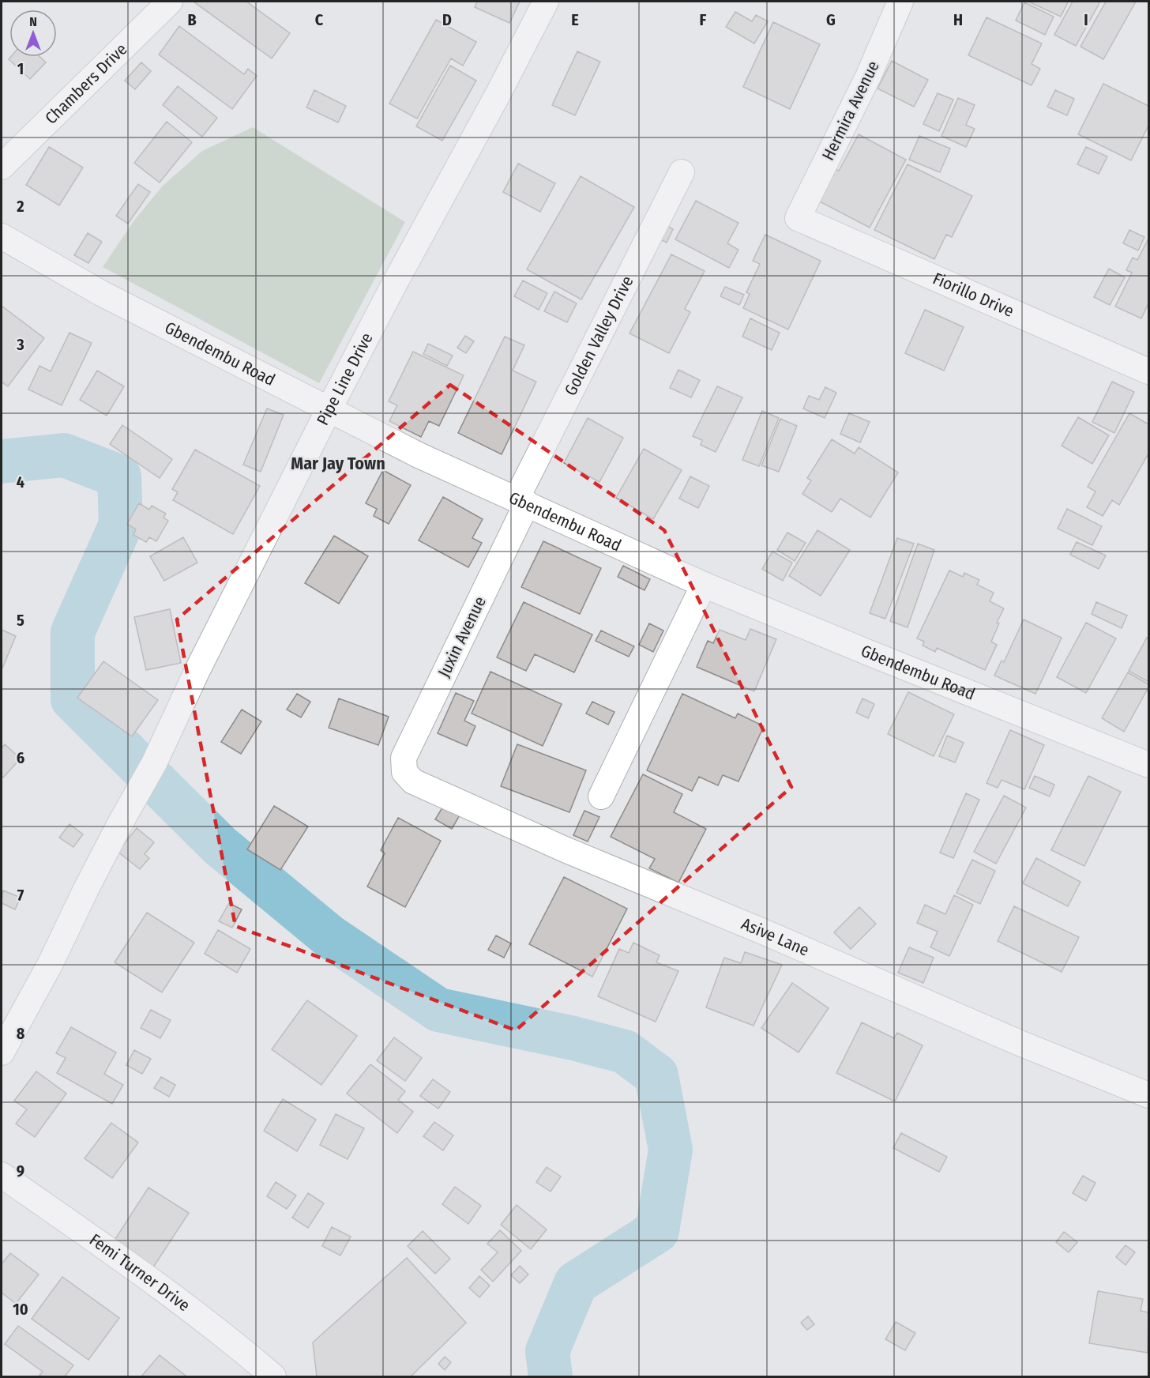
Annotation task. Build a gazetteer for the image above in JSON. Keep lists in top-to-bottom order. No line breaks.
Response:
{"streets":{"street":["Chambers Drive","Hermira Avenue","Fiorillo Drive","Golden Valley Drive","Gbendembu Road","Pipe Line Drive","Juxin Avenue","Asive Lane","Femi Turner Drive"]},"crossings":[["Hermira Avenue","Fiorillo Drive"],["Golden Valley Drive","Gbendembu Road"],["Golden Valley Drive","Juxin Avenue"],["Gbendembu Road","Pipe Line Drive"],["Gbendembu Road","Juxin Avenue"],["Juxin Avenue","Asive Lane"]],"districts":["Mar Jay Town"],"north":"top","grid":{"columns":["B","C","D","E","F","G","H","I"],"rows":["1","2","3","4","5","6","7","8","9","10"]}}
